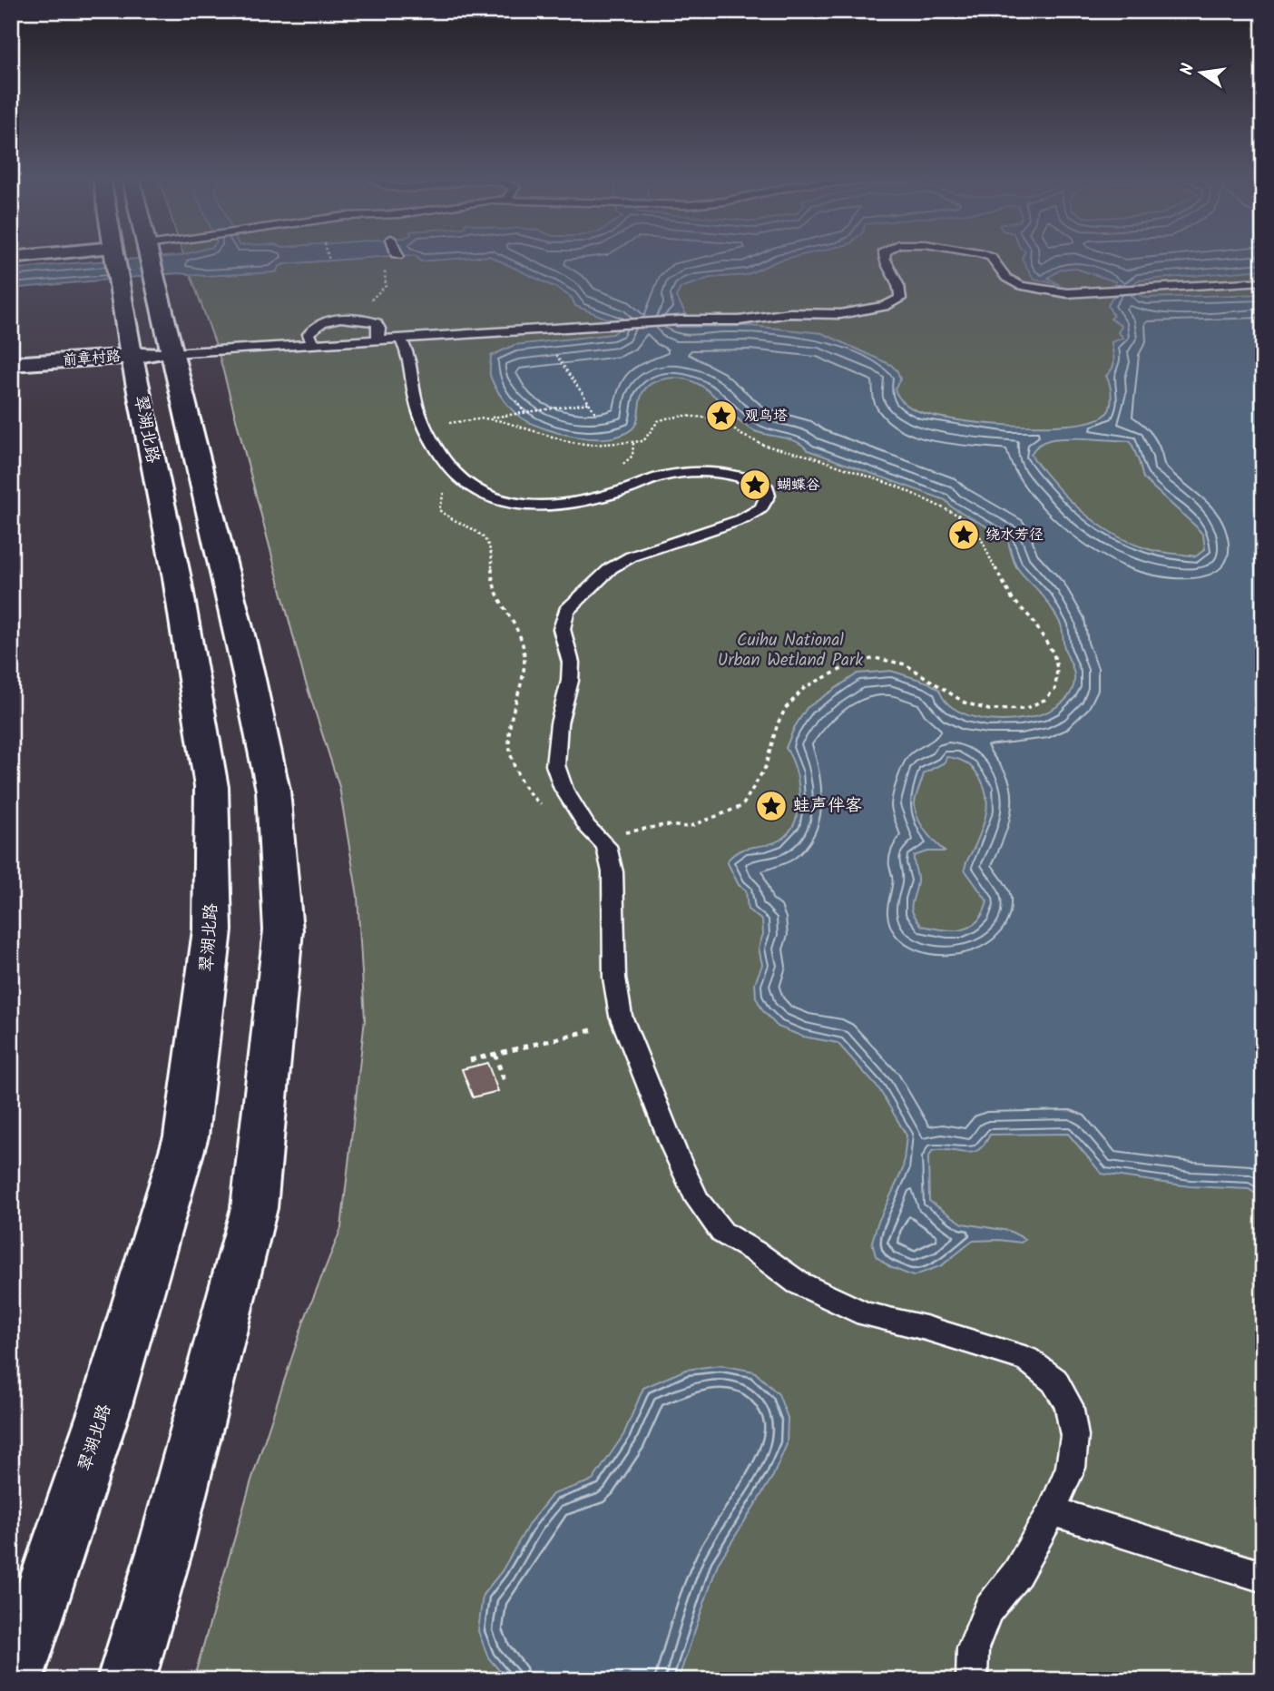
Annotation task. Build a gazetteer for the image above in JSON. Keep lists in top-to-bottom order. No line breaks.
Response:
{"streets":{"street":["前章村路","翠湖北路"]},"crossings":[["前章村路","翠湖北路"]],"parks":["Cuihu National Urban Wetland Park"],"places":{"place":["观鸟塔","蝴蝶谷","绕水芳径","蛙声伴客"]},"north":"left"}
